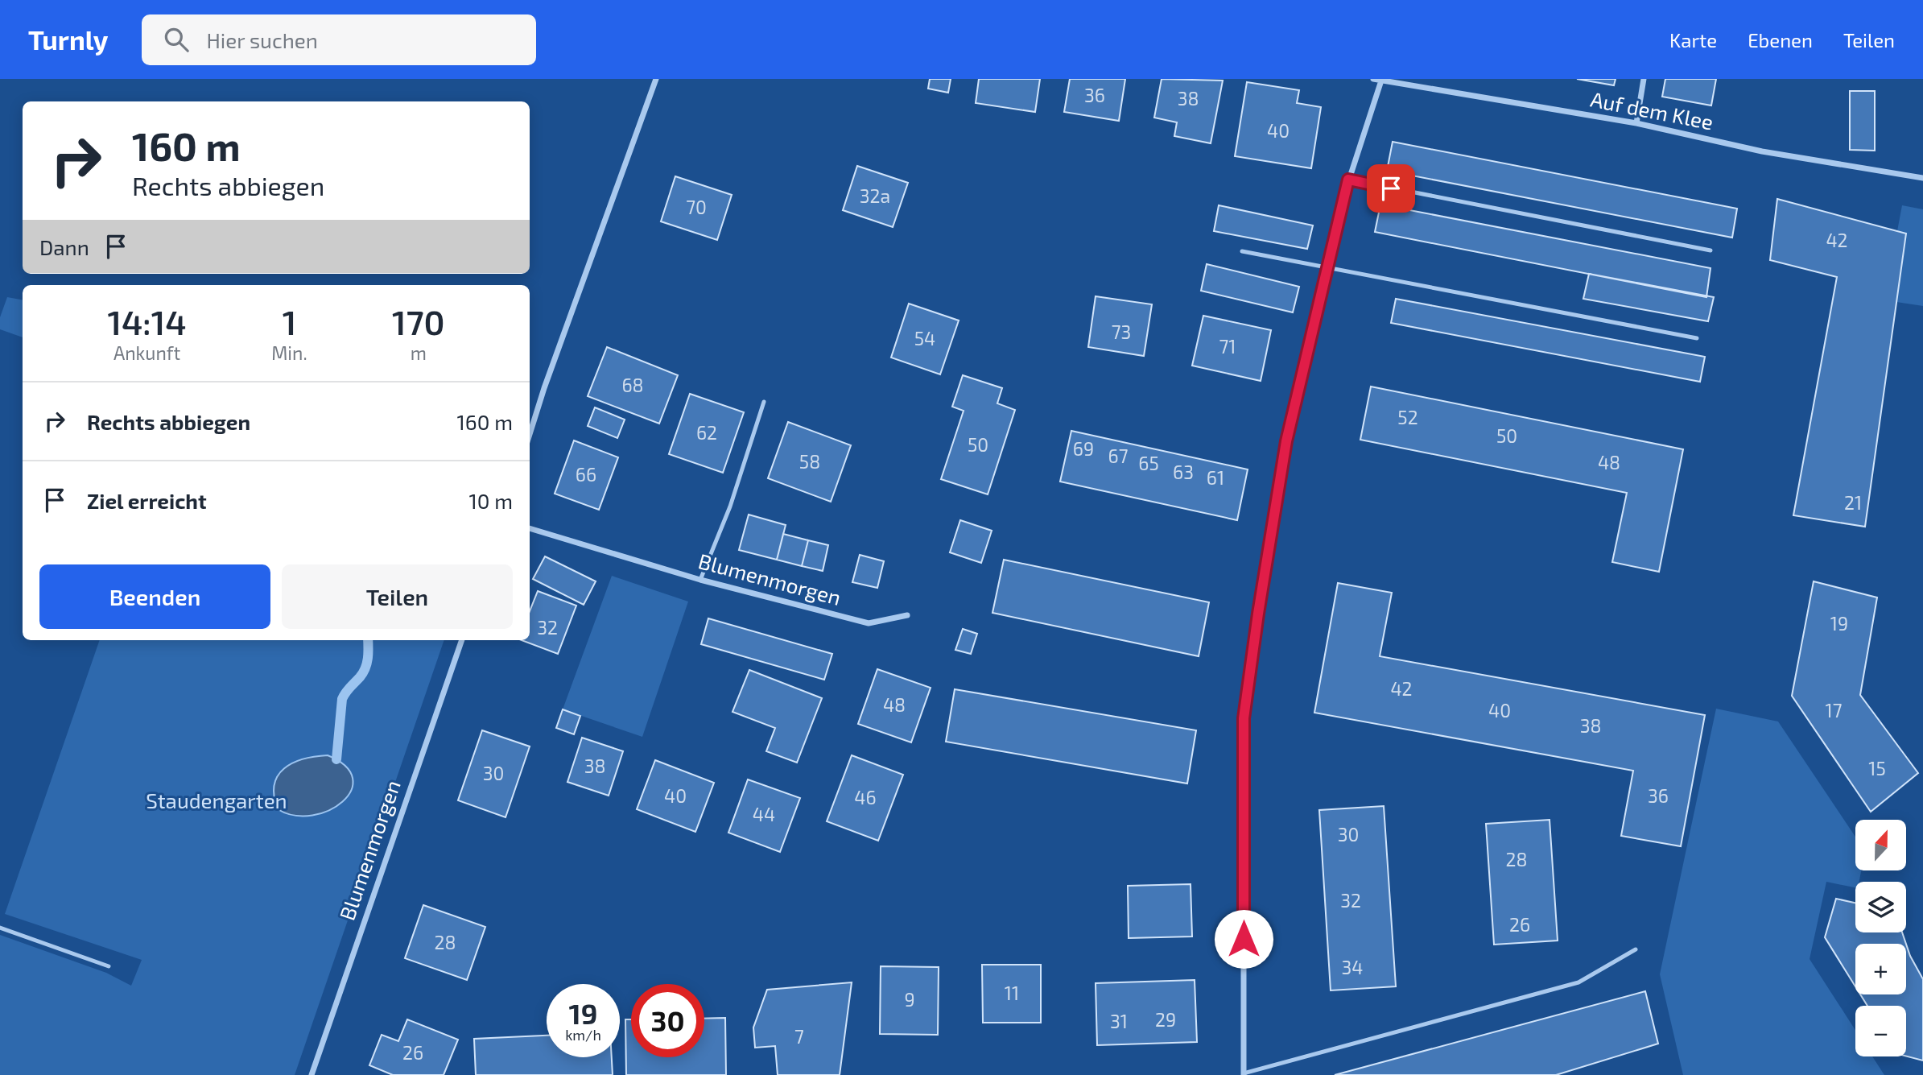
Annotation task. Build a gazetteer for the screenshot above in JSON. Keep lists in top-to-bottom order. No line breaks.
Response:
{"streets":{"street":["Auf dem Klee","Blumenmorgen"]},"parks":["Staudengarten"],"house_numbers":["36","38","40","32a","70","42","73","54","71","68","52","62","50","50","69","67","58","48","65","63","66","61","21","19","32","42","48","40","17","38","38","15","30","40","36","46","44","30","28","32","26","28","34","11","9","29","31","7","26"],"north":"top","page":{"header":"Turnly","search":"Hier suchen","nav":["Karte","Ebenen","Teilen"],"turn":["160 m","Rechts abbiegen"],"then":"Dann","eta":["14:14","Ankunft","1","Min.","170","m"],"list":[{"name":"Rechts abbiegen","value":"160 m"},{"name":"Ziel erreicht","value":"10 m"}],"buttons":["Beenden","Teilen"],"map_buttons":["+","−"],"speed":"19 km/h","limit":"30"}}
